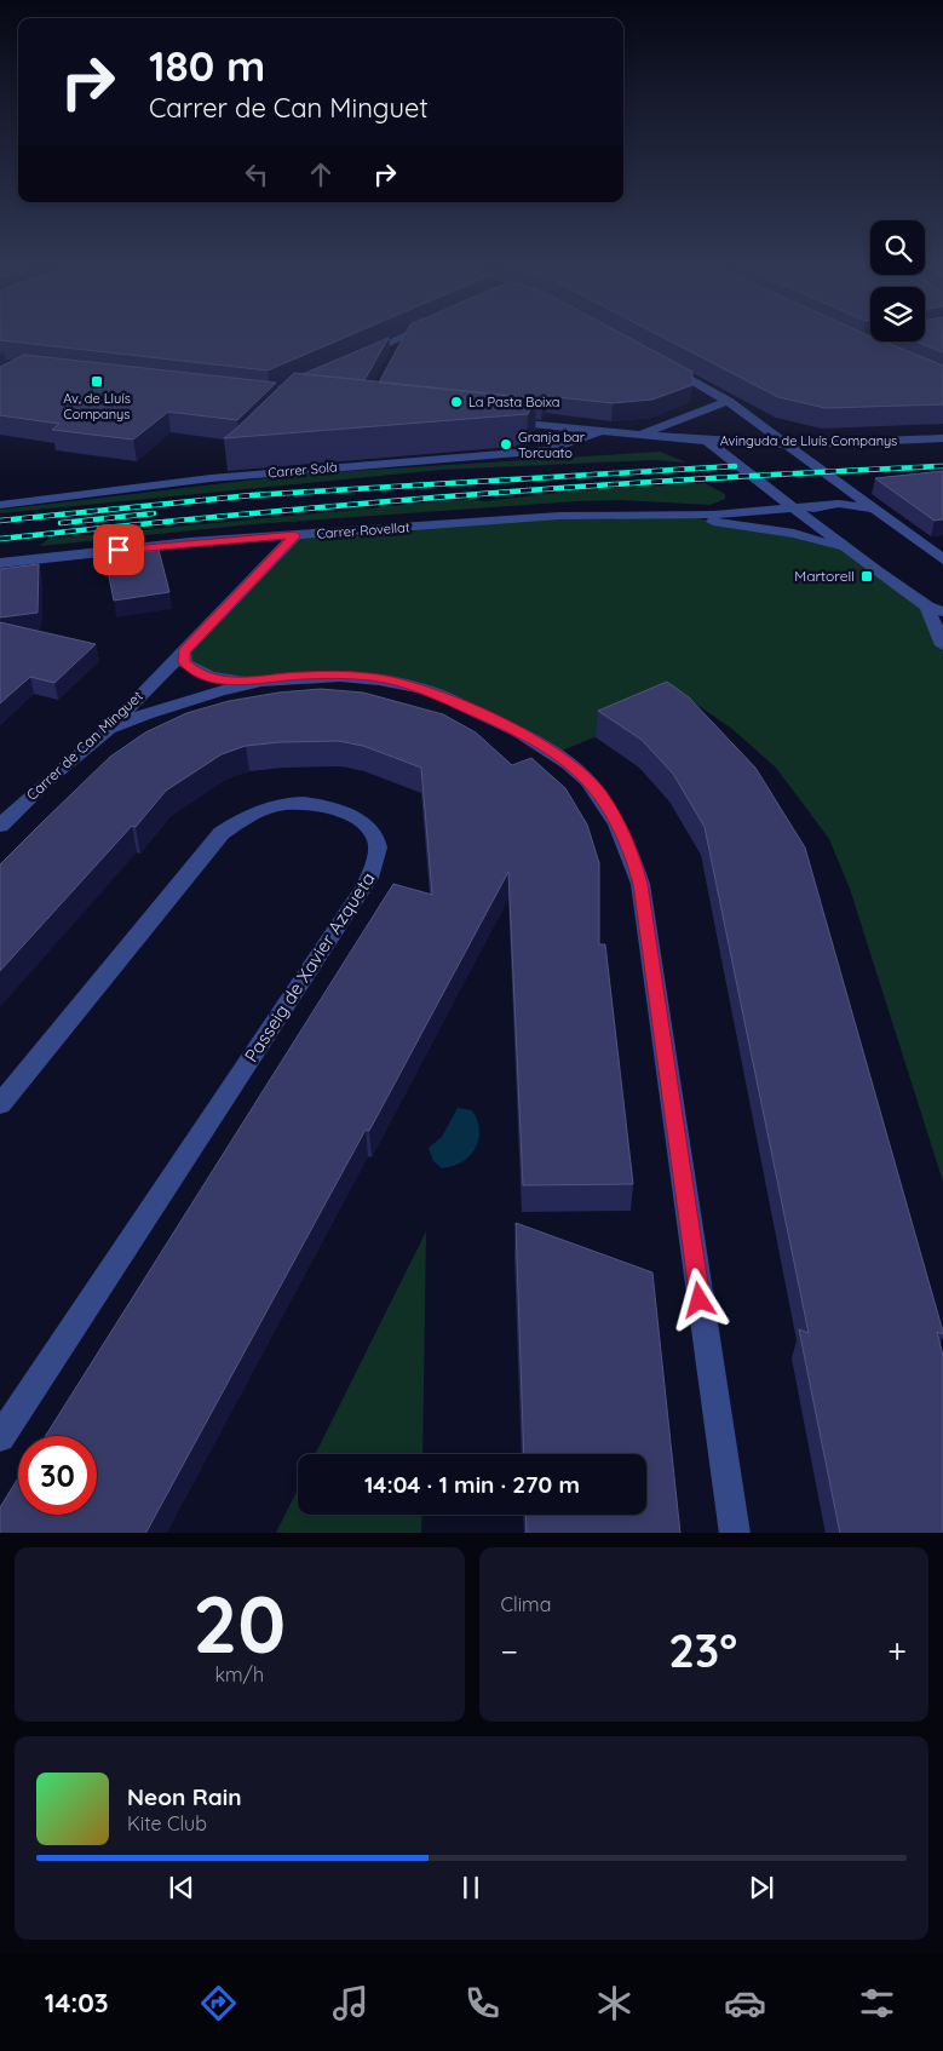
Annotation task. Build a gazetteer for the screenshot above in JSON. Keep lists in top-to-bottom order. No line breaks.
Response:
{"streets":{"street":["Avinguda de Lluís Companys","Carrer Solà","Carrer Rovellat","Carrer de Can Minguet","Passeig de Xavier Azqueta"]},"crossings":[["Avinguda de Lluís Companys","Carrer Solà"],["Carrer Rovellat","Carrer de Can Minguet"]],"places":{"transit":["Av. de Lluís Companys","Martorell"],"other":["La Pasta Boixa","Granja bar Torcuato"]},"page":{"turn":["180 m","Carrer de Can Minguet"],"limit":"30","trip":"14:04 · 1 min · 270 m","tile":[["20","km/h"],"Clima"],"heat":["−","23°","+"],"song":["Neon Rain","Kite Club"],"tabs":"14:03"}}
